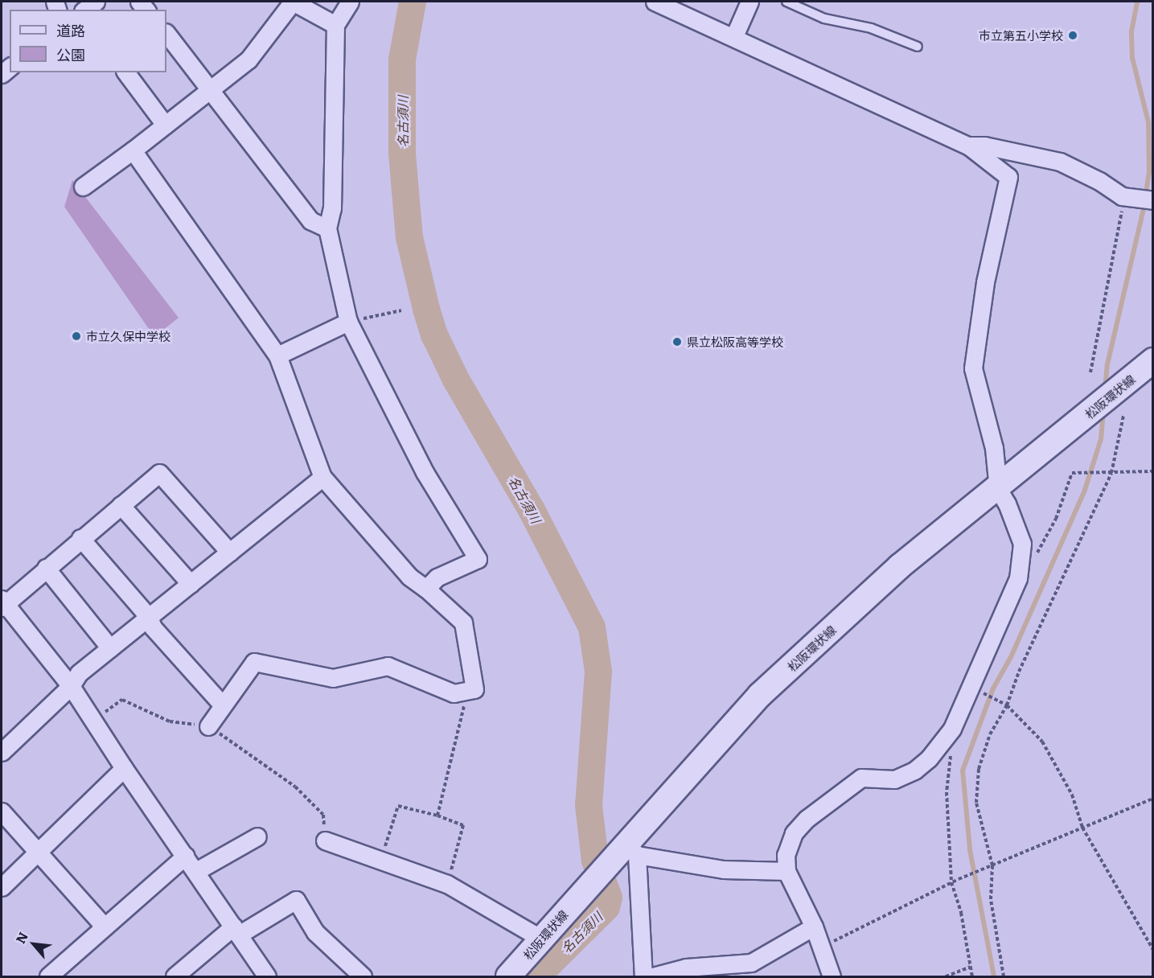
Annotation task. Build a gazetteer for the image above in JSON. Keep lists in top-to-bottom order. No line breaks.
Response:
{"streets":{"main road":["松阪環状線"]},"water":["名古須川"],"places":["市立第五小学校","市立久保中学校","県立松阪高等学校"],"legend":["道路","公園"],"north":"top left"}
